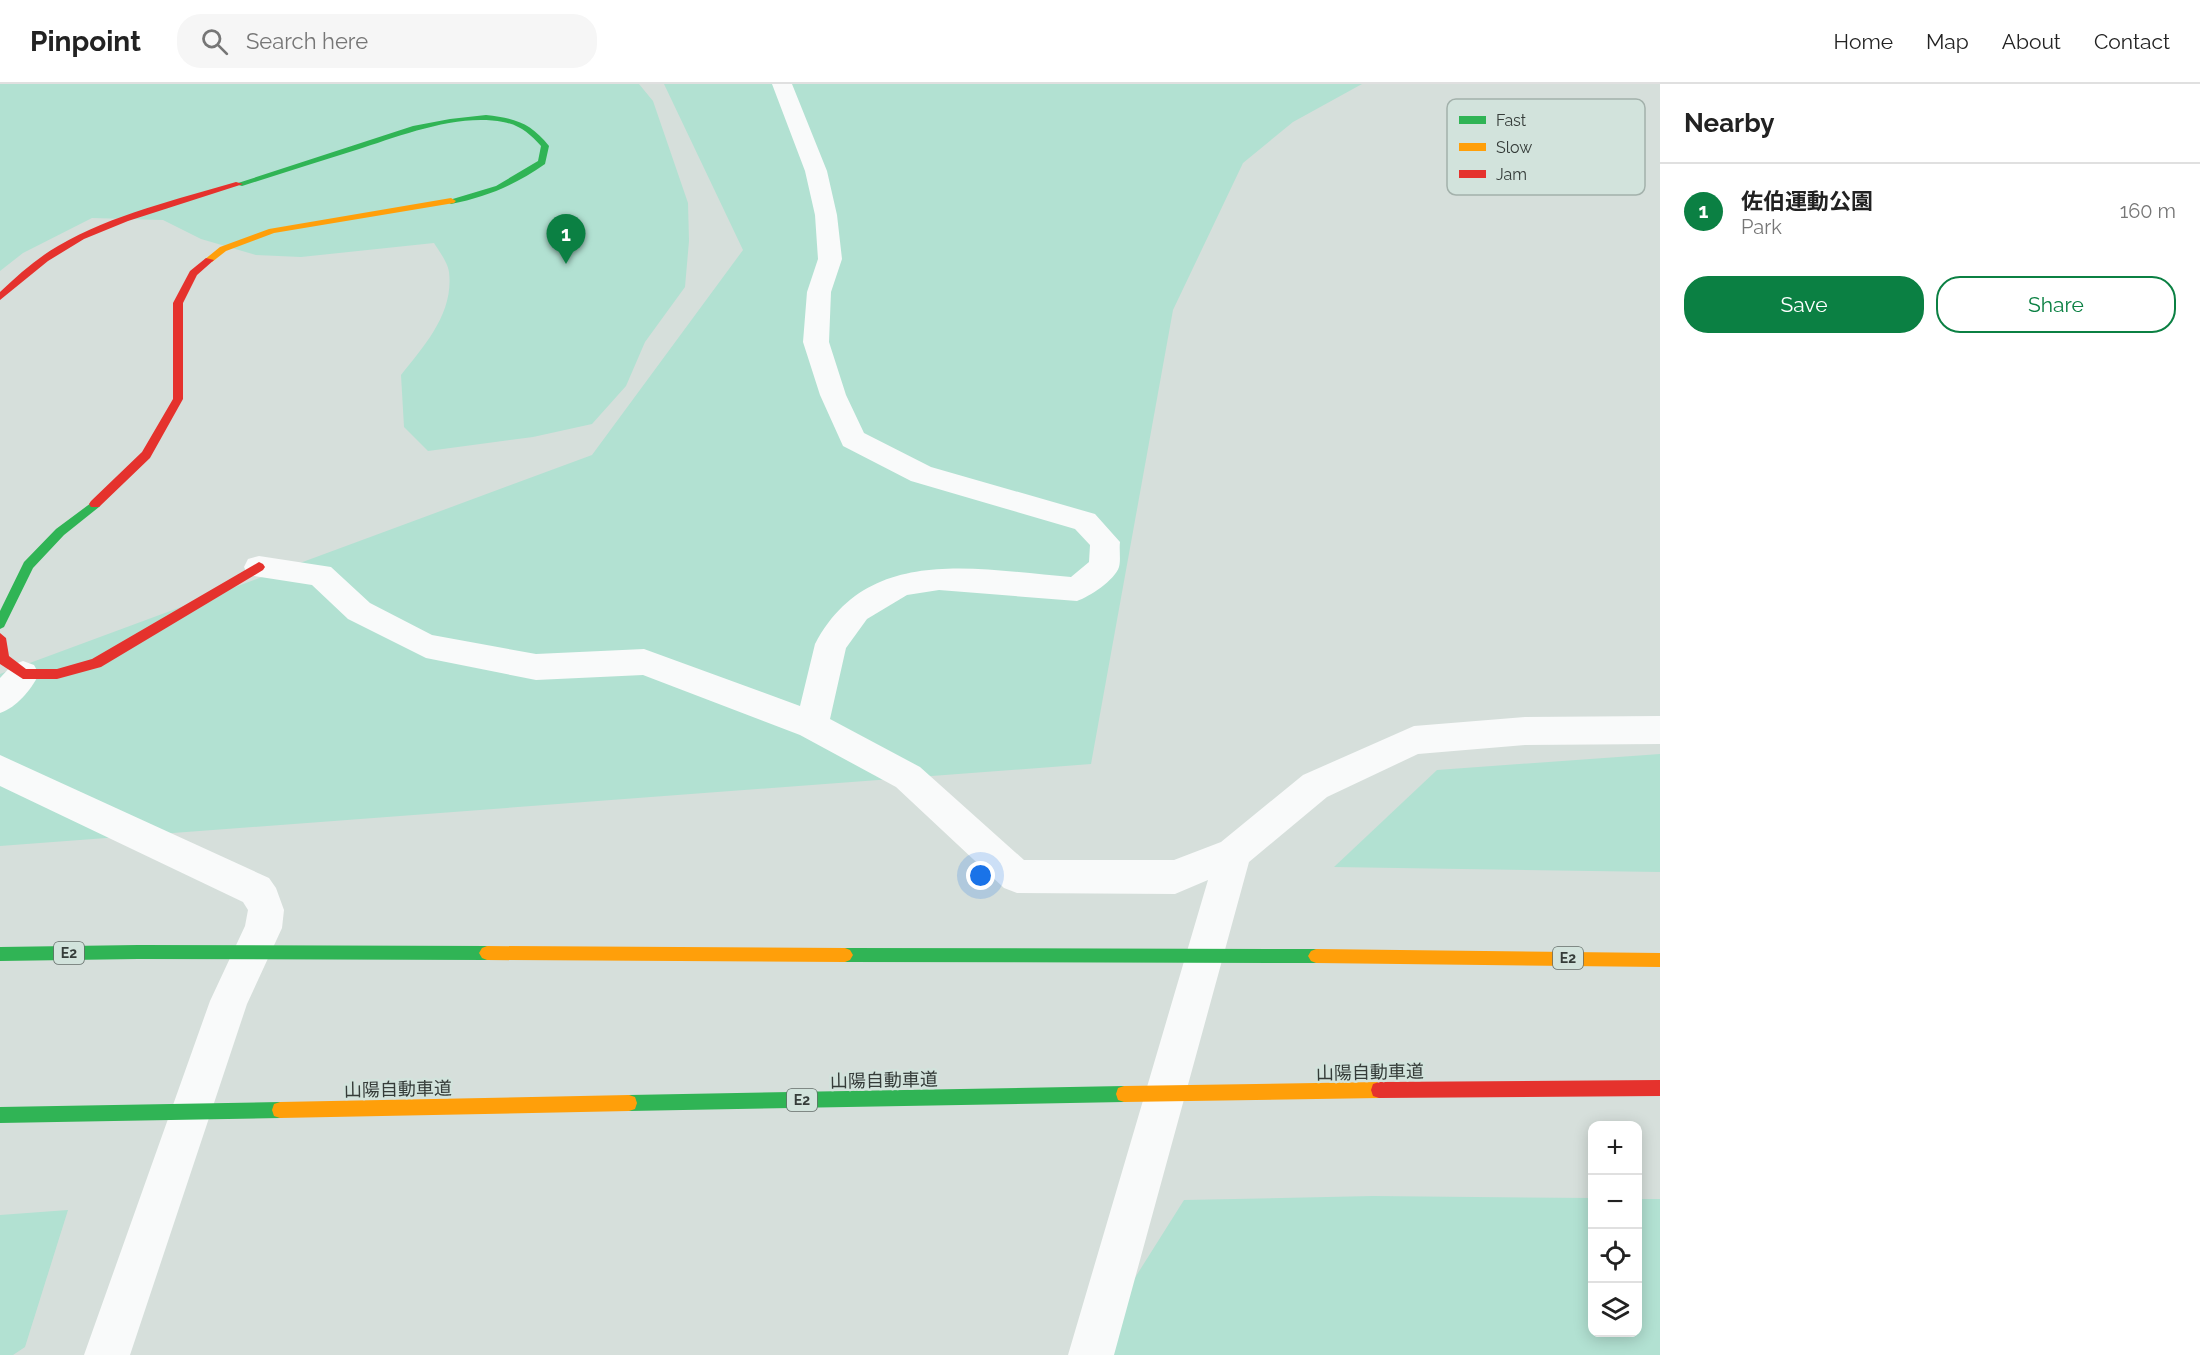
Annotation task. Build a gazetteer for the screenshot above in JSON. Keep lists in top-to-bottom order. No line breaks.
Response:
{"streets":{"main road":["E2","山陽自動車道"]},"legend":["Fast","Slow","Jam"],"page":{"header":"Pinpoint","search":"Search here","nav":["Home","Map","About","Contact"],"heading":"Nearby","list":[{"mark":"1","name":"佐伯運動公園","note":"Park","value":"160 m"}],"pins":"1","buttons":["Save","Share"],"map_buttons":["+","−"]}}
